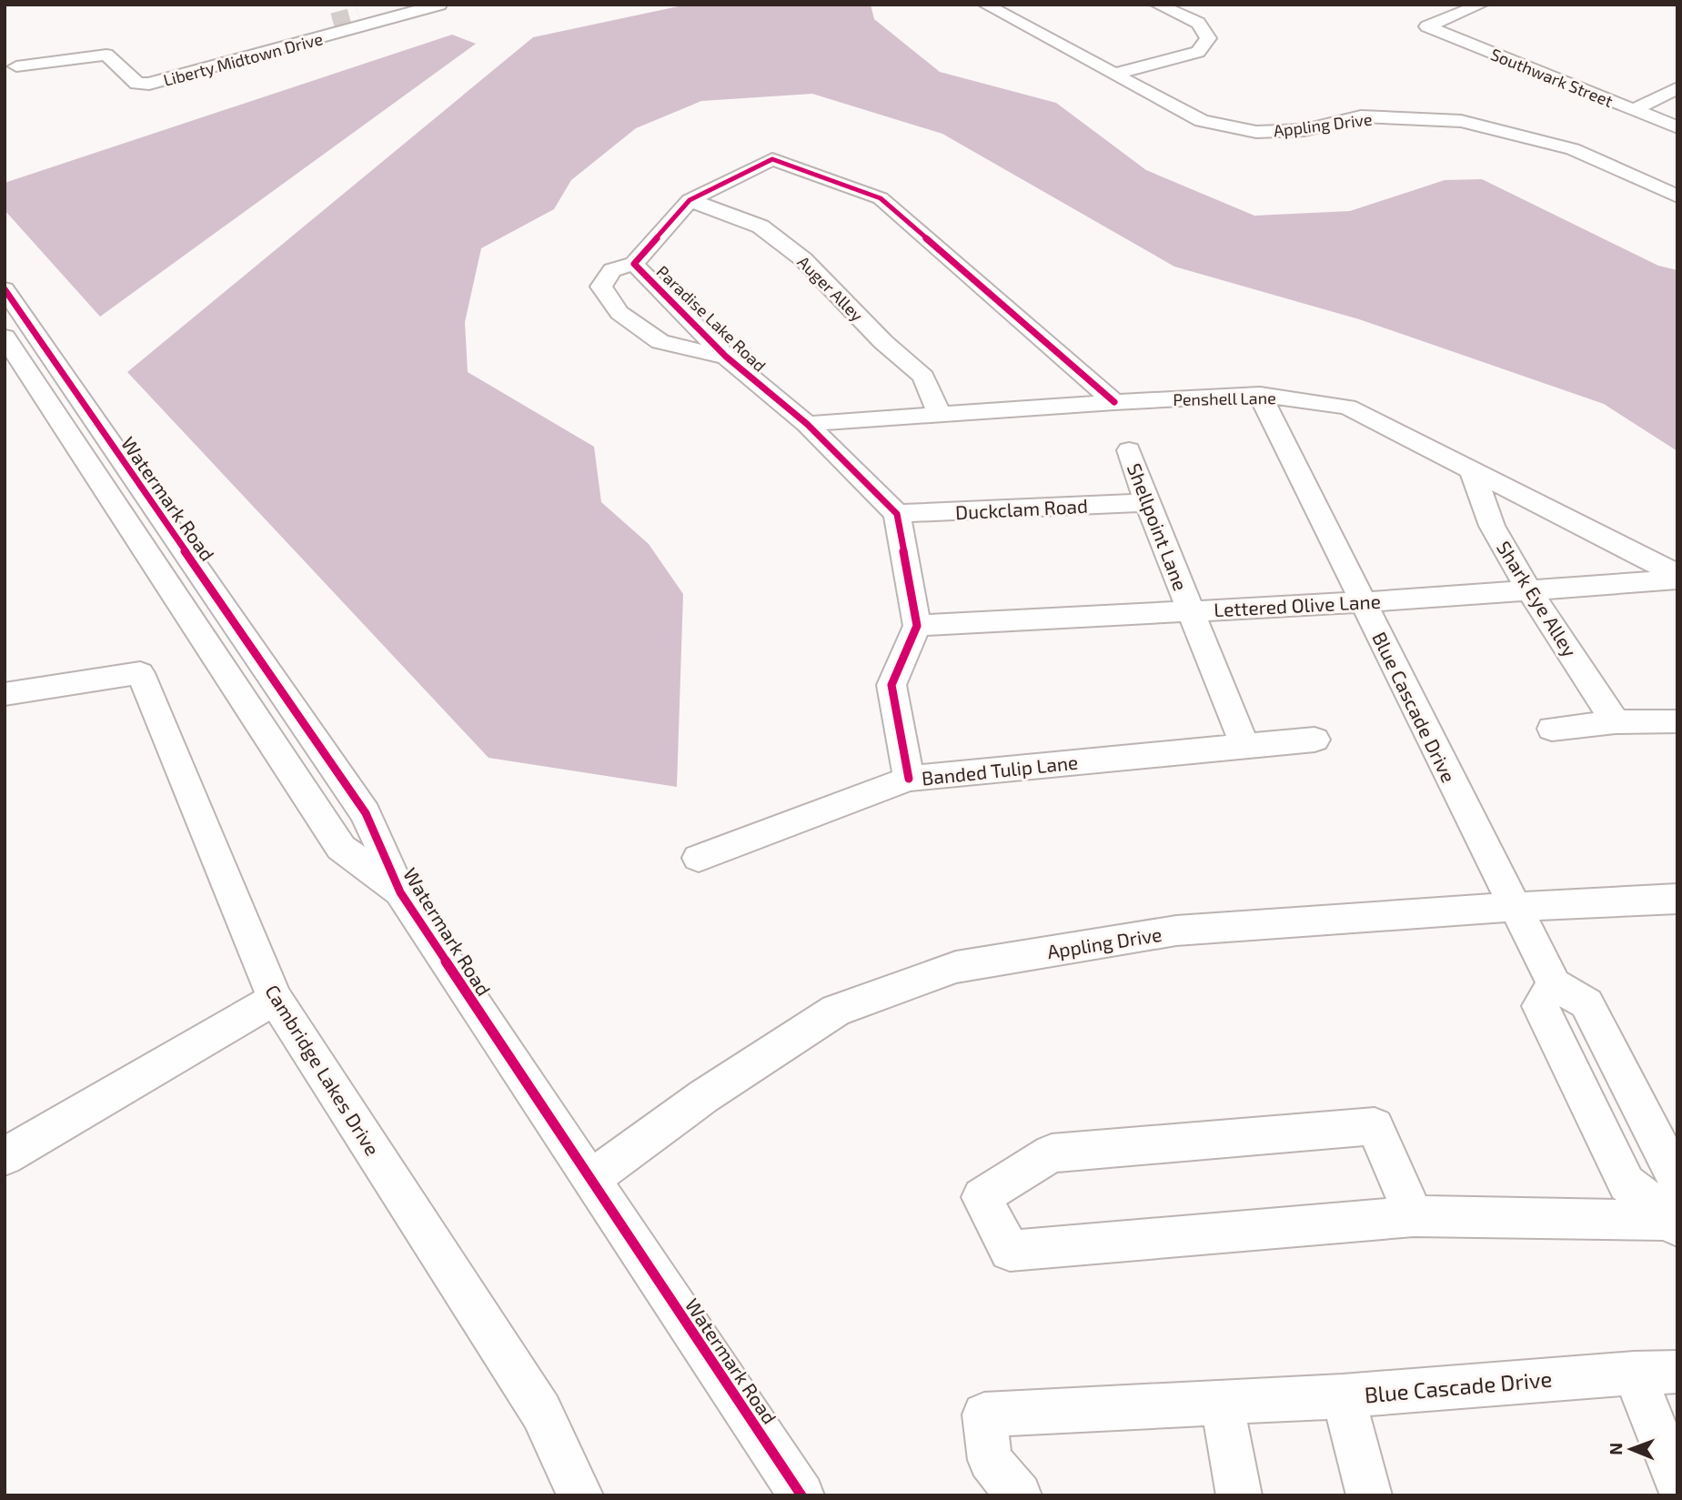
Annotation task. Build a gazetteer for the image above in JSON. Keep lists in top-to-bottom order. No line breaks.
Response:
{"streets":{"street":["Liberty Midtown Drive","Southwark Street","Appling Drive","Auger Alley","Paradise Lake Road","Penshell Lane","Watermark Road","Duckclam Road","Shellpoint Lane","Shark Eye Alley","Lettered Olive Lane","Blue Cascade Drive","Banded Tulip Lane","Cambridge Lakes Drive"]},"crossings":[["Appling Drive","Watermark Road"],["Appling Drive","Blue Cascade Drive"],["Auger Alley","Paradise Lake Road"],["Auger Alley","Penshell Lane"],["Paradise Lake Road","Penshell Lane"],["Paradise Lake Road","Duckclam Road"],["Penshell Lane","Shark Eye Alley"],["Penshell Lane","Lettered Olive Lane"],["Penshell Lane","Blue Cascade Drive"],["Duckclam Road","Shellpoint Lane"],["Shellpoint Lane","Lettered Olive Lane"],["Shellpoint Lane","Banded Tulip Lane"],["Shark Eye Alley","Lettered Olive Lane"],["Lettered Olive Lane","Blue Cascade Drive"]],"north":"left"}
